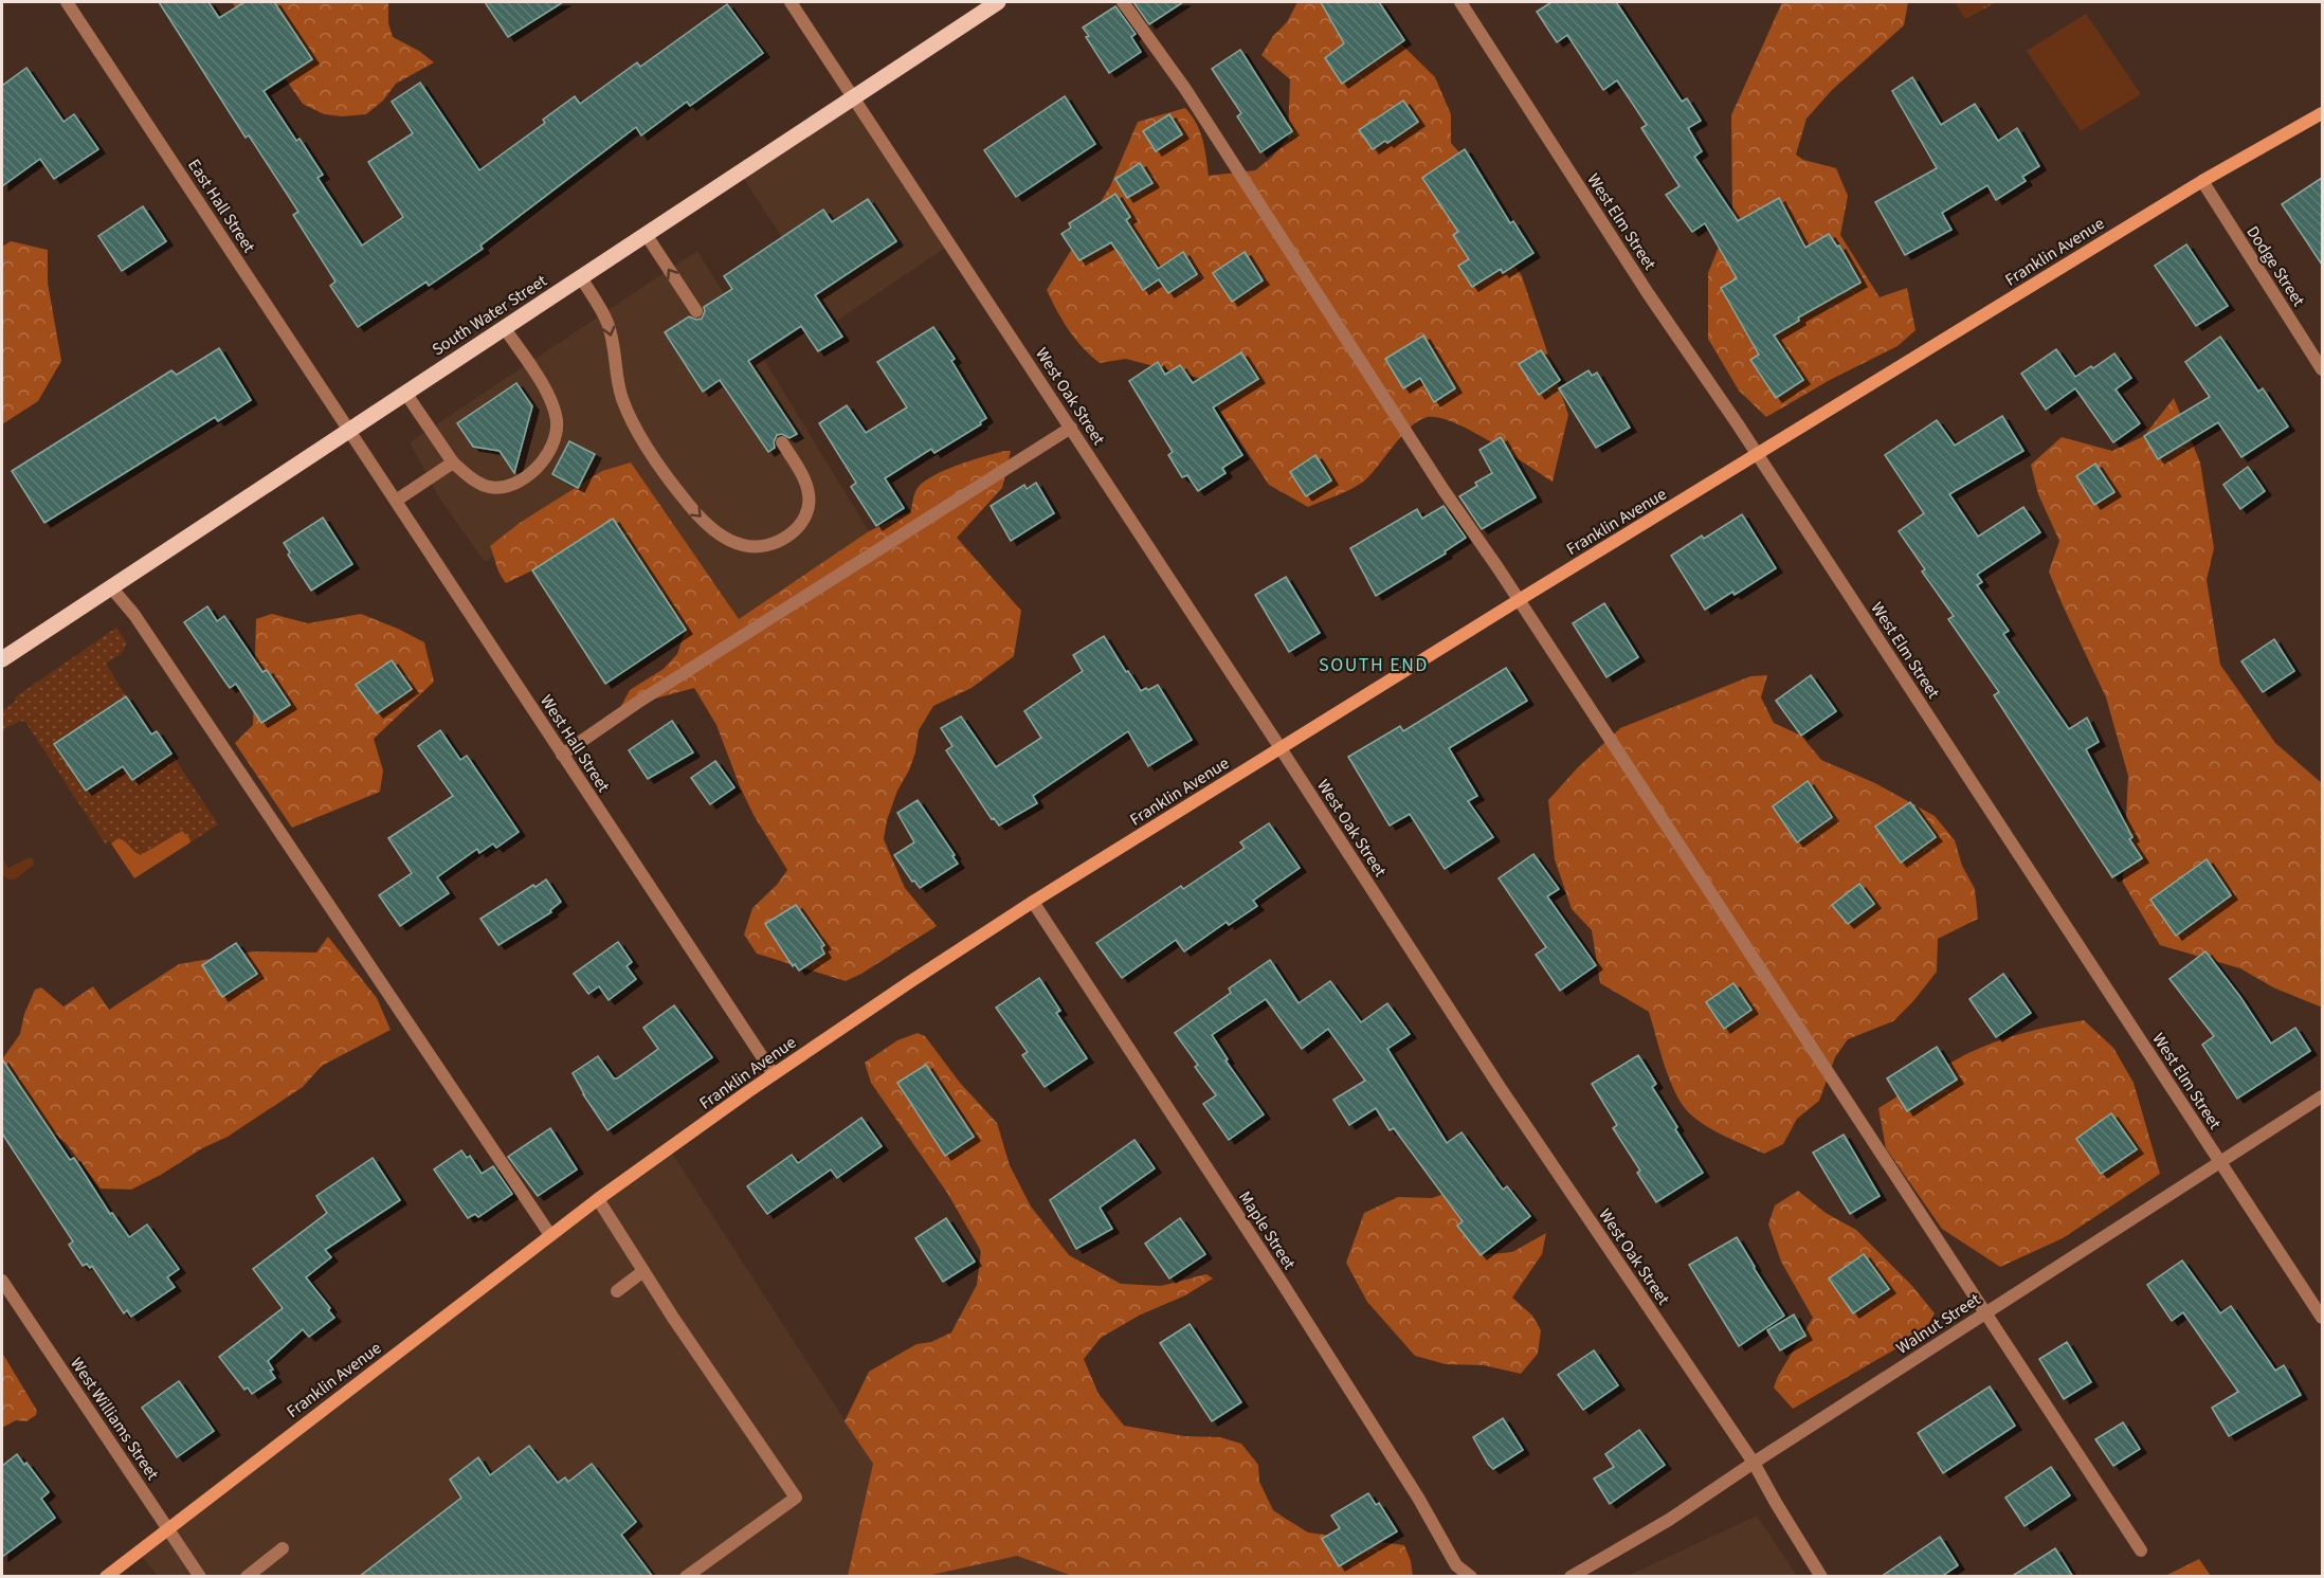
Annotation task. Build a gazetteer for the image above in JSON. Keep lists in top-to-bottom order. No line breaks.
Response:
{"streets":{"main road":["South Water Street"],"street":["East Hall Street","West Elm Street","Franklin Avenue","Dodge Street","West Oak Street","West Hall Street","Maple Street","Walnut Street","West Williams Street"]},"crossings":[["East Hall Street","South Water Street"],["East Hall Street","West Hall Street"],["West Elm Street","Franklin Avenue"],["West Elm Street","Walnut Street"],["Franklin Avenue","Dodge Street"],["Franklin Avenue","West Oak Street"],["Franklin Avenue","West Hall Street"],["Franklin Avenue","Maple Street"],["Franklin Avenue","West Williams Street"],["South Water Street","West Oak Street"],["South Water Street","West Hall Street"],["West Oak Street","Walnut Street"]],"districts":["SOUTH END"]}
